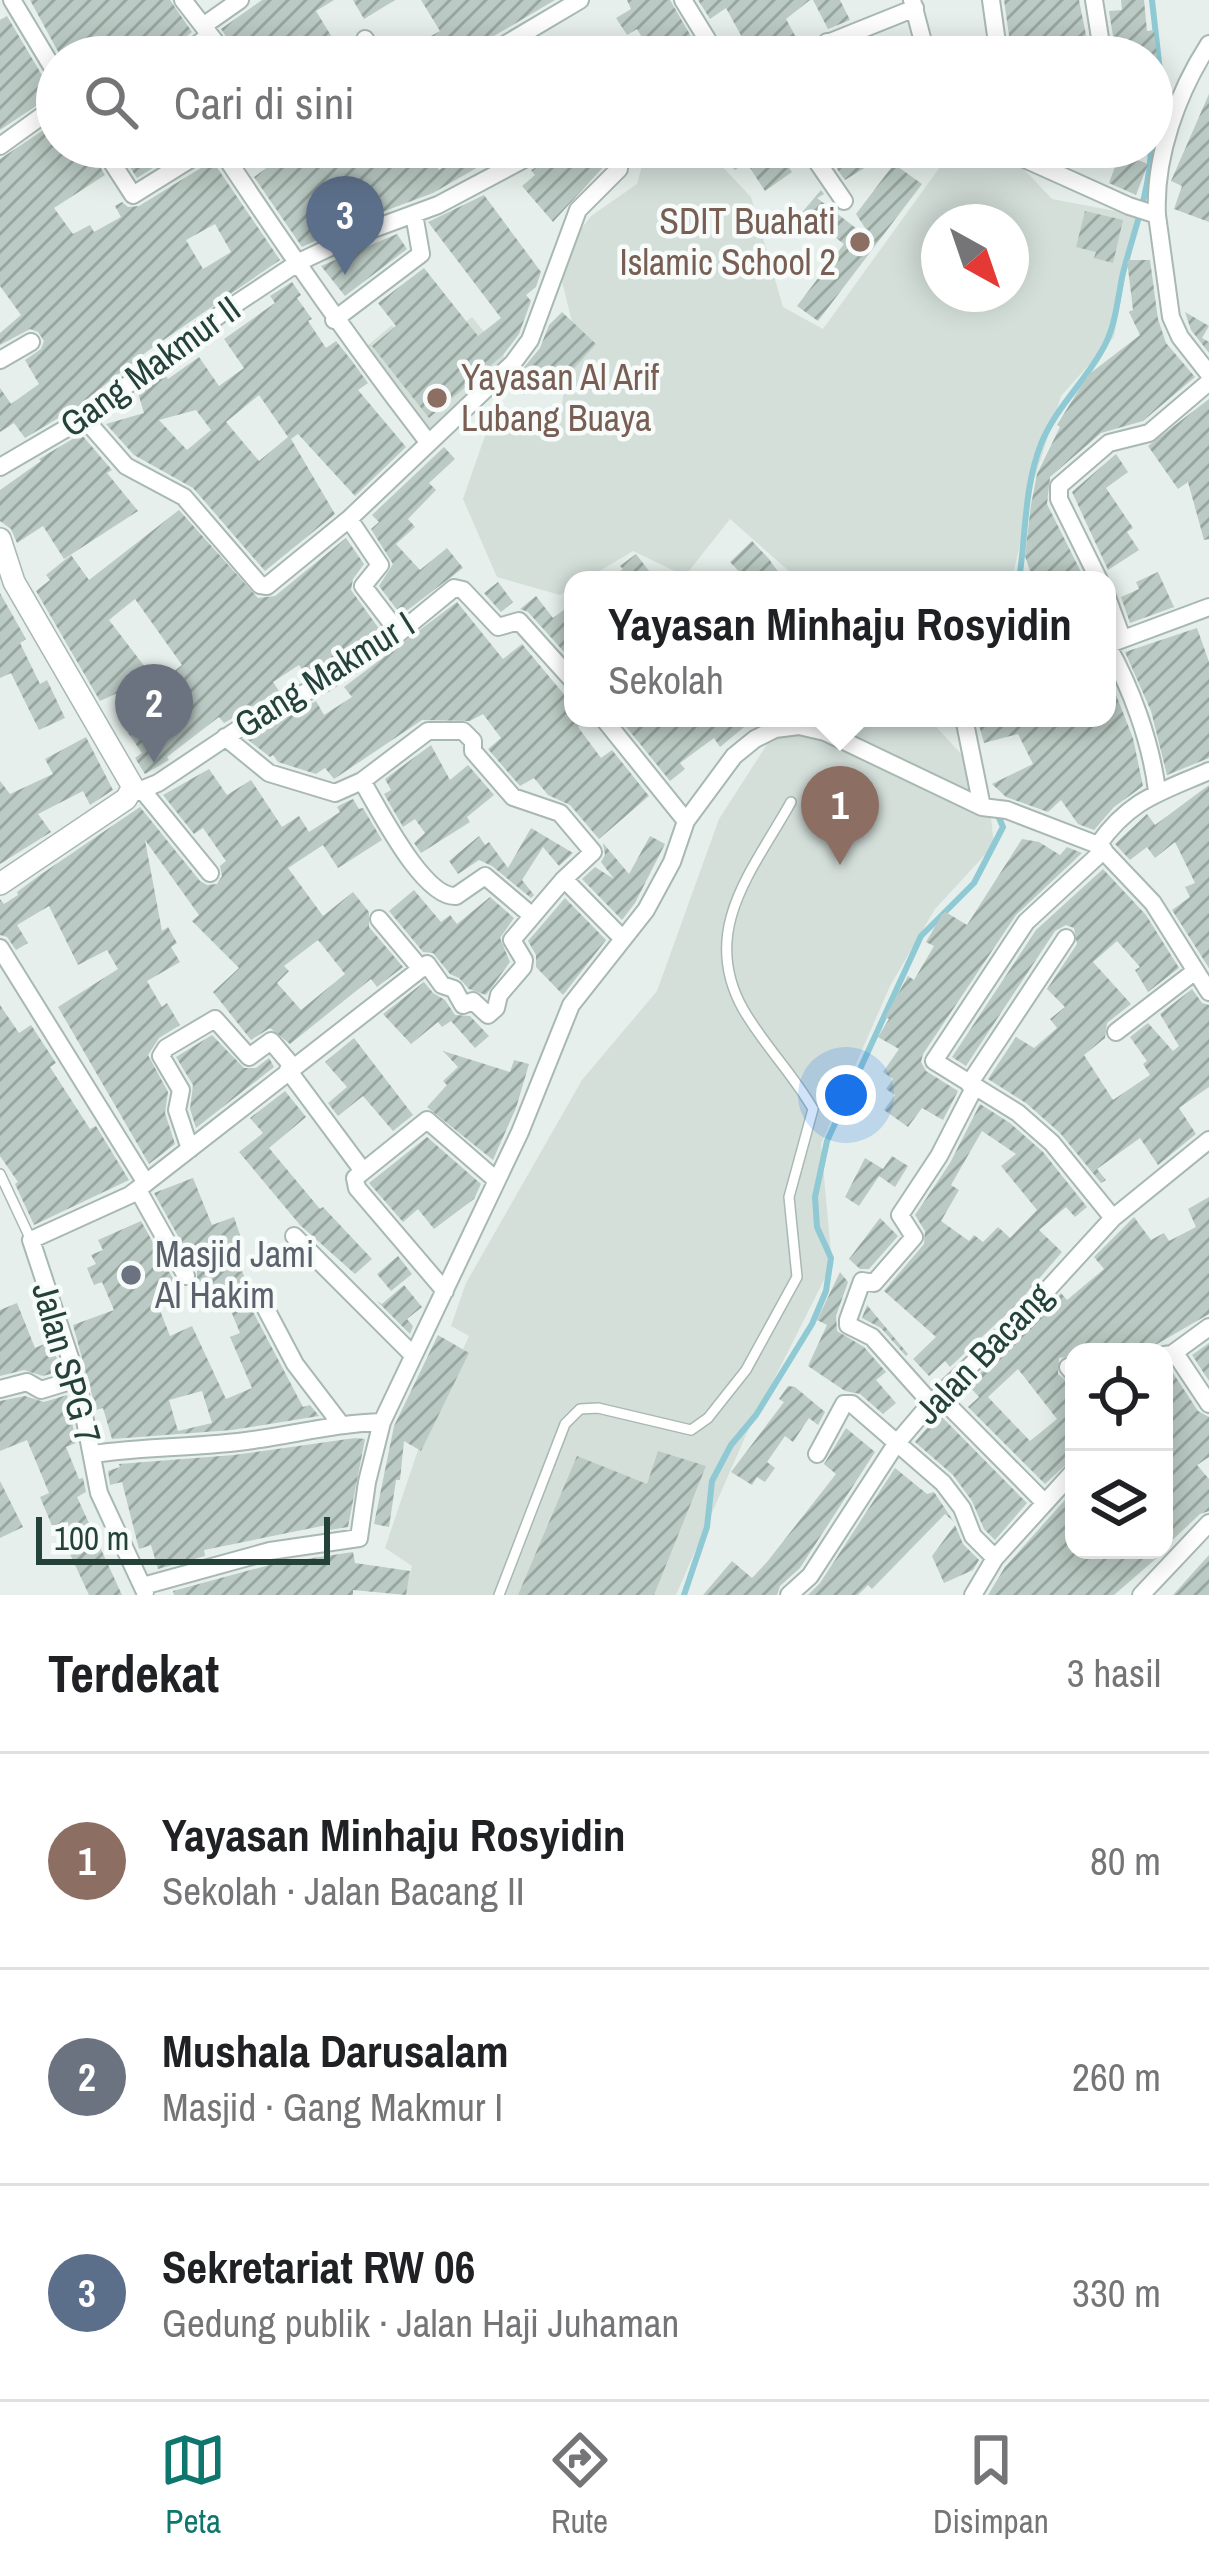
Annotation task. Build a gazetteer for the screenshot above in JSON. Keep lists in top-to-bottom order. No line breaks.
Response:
{"streets":{"street":["Gang Makmur II","Gang Makmur I","Jalan Bacang","Jalan SPG 7"]},"places":["SDIT Buahati Islamic School 2","Yayasan Al Arif Lubang Buaya","Masjid Jami Al Hakim"],"scale_bar":"100 m","north":"bottom right","page":{"search":"Cari di sini","pins":["3","2","1"],"popup":["Yayasan Minhaju Rosyidin","Sekolah"],"scale":"100 m","heading":["Terdekat","3 hasil"],"list":[{"mark":"1","name":"Yayasan Minhaju Rosyidin","note":"Sekolah · Jalan Bacang II","value":"80 m"},{"mark":"2","name":"Mushala Darusalam","note":"Masjid · Gang Makmur I","value":"260 m"},{"mark":"3","name":"Sekretariat RW 06","note":"Gedung publik · Jalan Haji Juhaman","value":"330 m"}],"nav":["Peta","Rute","Disimpan"]}}
